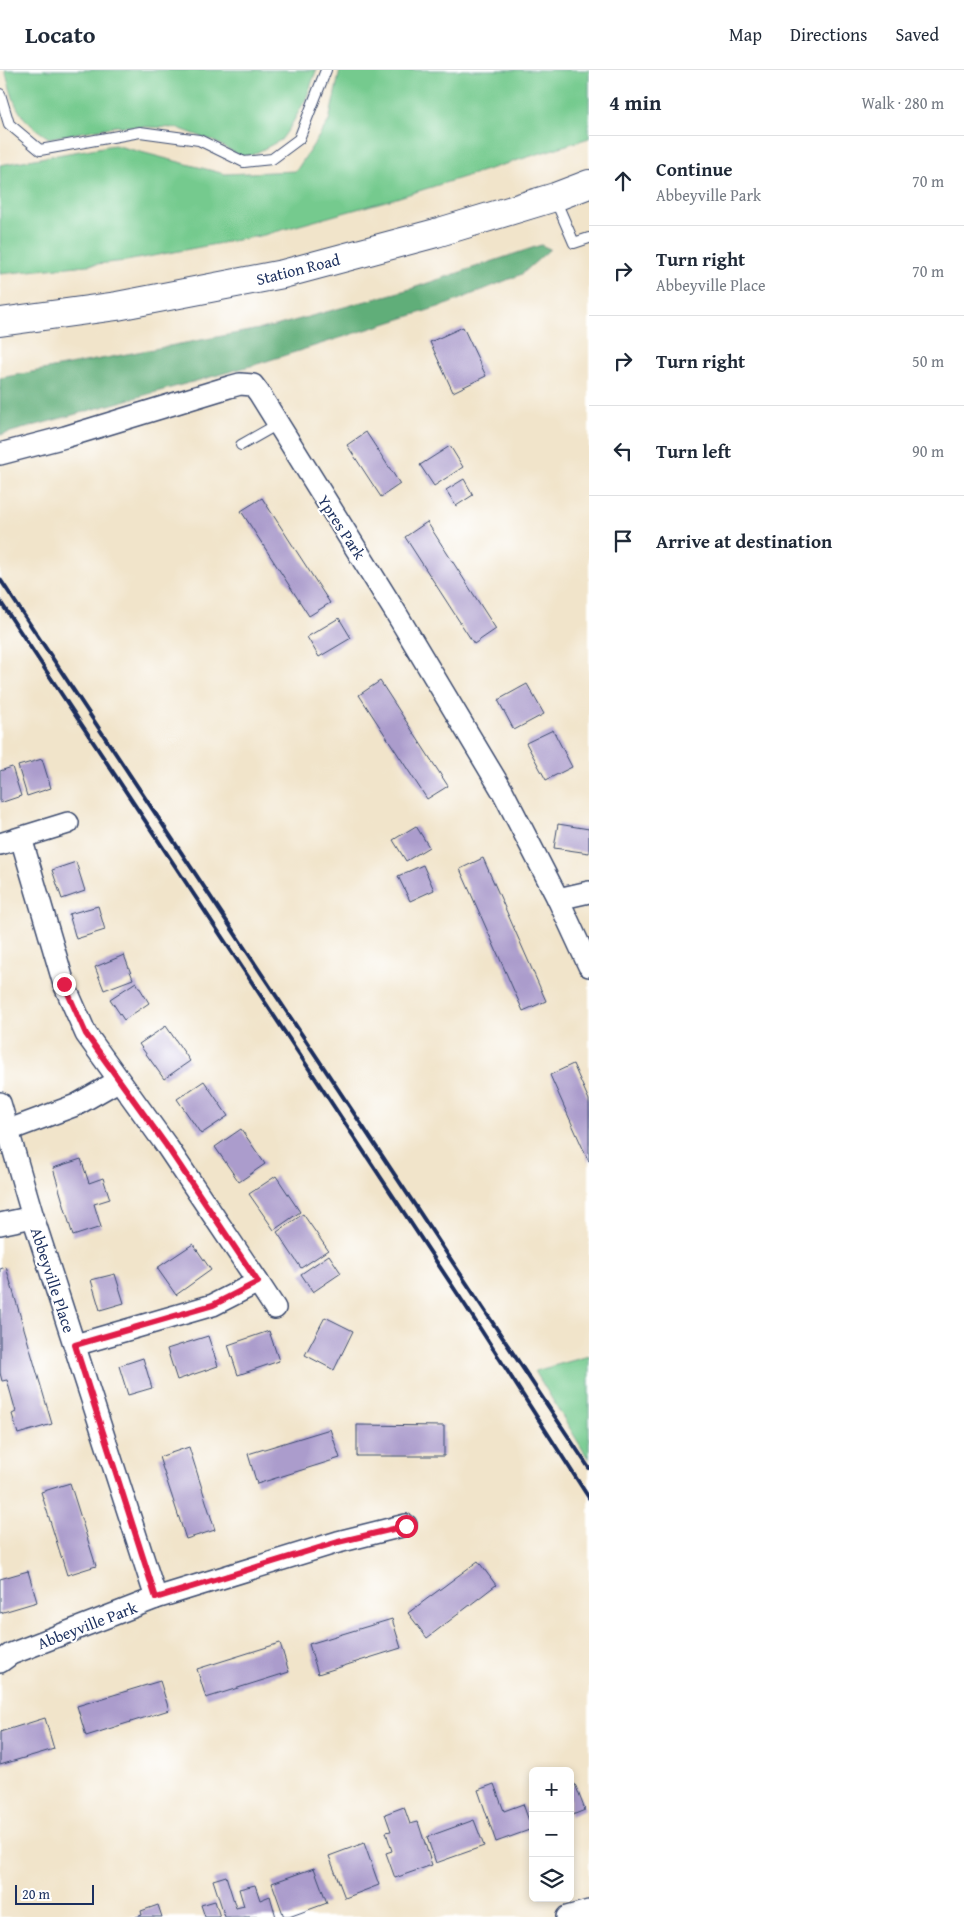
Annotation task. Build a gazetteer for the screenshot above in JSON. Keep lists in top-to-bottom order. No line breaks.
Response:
{"streets":{"main road":["Station Road"],"street":["Ypres Park","Abbeyville Place","Abbeyville Park"]},"crossings":[["Abbeyville Place","Abbeyville Park"]],"scale_bar":"20 m","page":{"header":"Locato","nav":["Map","Directions","Saved"],"heading":["4 min","Walk · 280 m"],"list":[["Continue","Abbeyville Park","70 m"],["Turn right","Abbeyville Place","70 m"],["Turn right","50 m"],["Turn left","90 m"],"Arrive at destination"],"map_buttons":["+","−"],"scale":"20 m"}}
